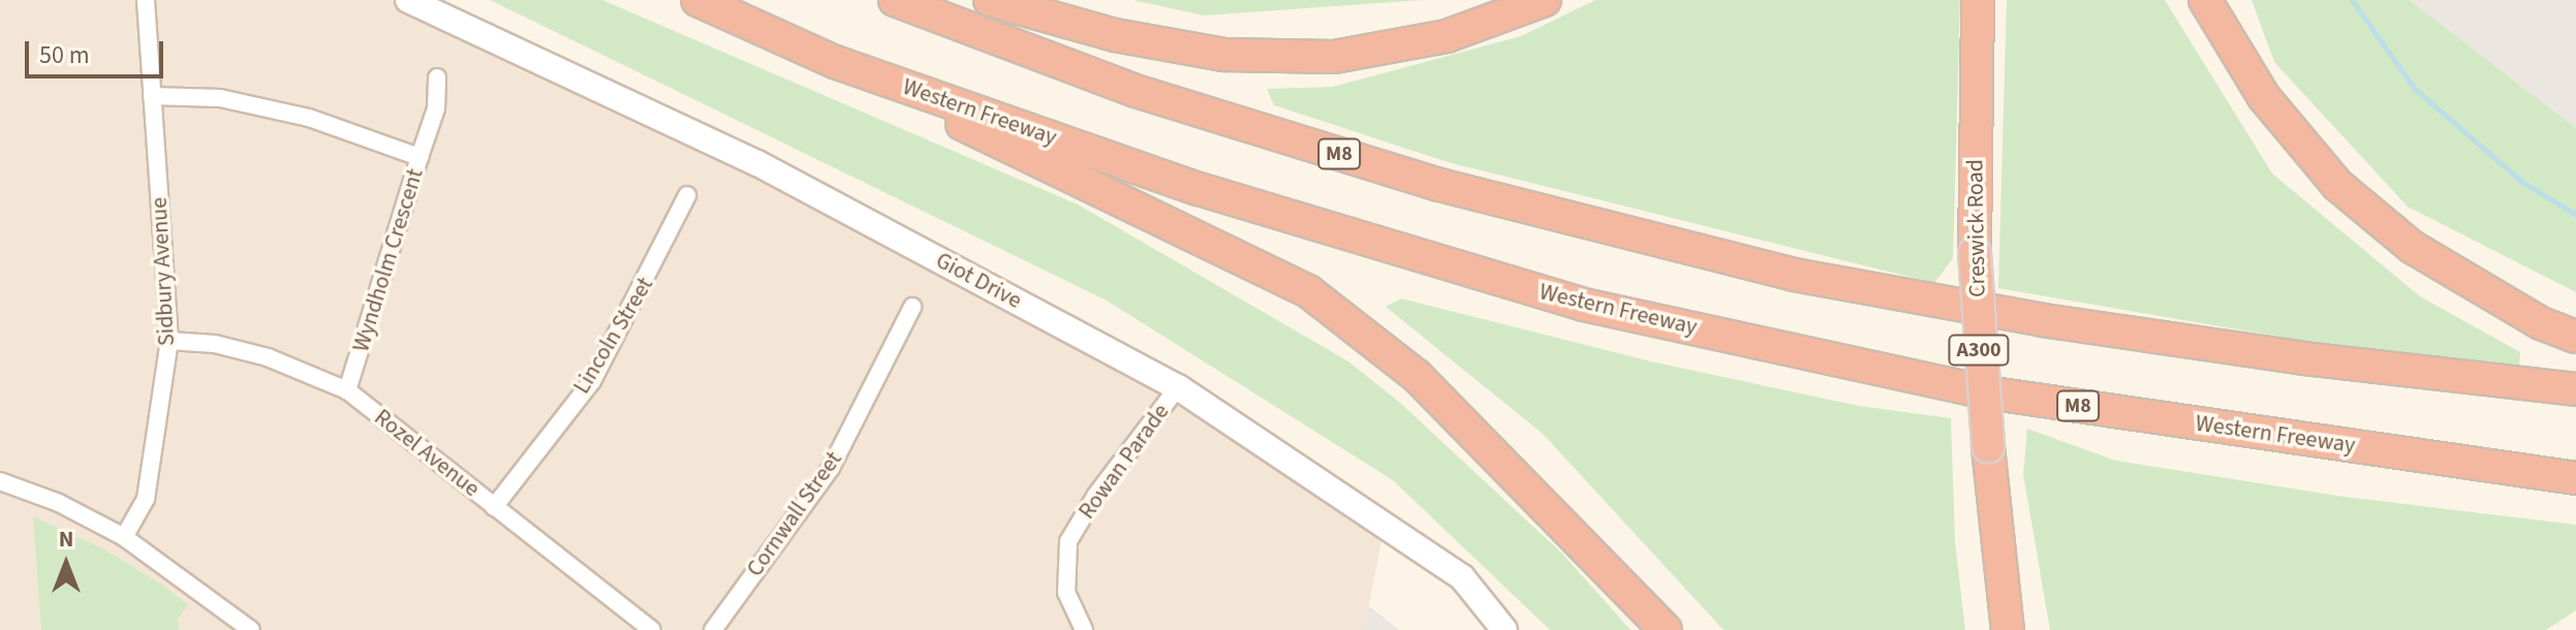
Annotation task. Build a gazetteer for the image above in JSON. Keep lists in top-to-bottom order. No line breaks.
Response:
{"streets":{"highway":["Western Freeway","M8","Creswick Road","A300"],"street":["Wyndholm Crescent","Sidbury Avenue","Giot Drive","Lincoln Street","Rozel Avenue","Rowan Parade","Cornwall Street"]},"crossings":[["Wyndholm Crescent","Sidbury Avenue"],["Wyndholm Crescent","Rozel Avenue"],["Sidbury Avenue","Rozel Avenue"],["Giot Drive","Rowan Parade"],["Lincoln Street","Rozel Avenue"]],"scale_bar":"50 m","north":"top"}
